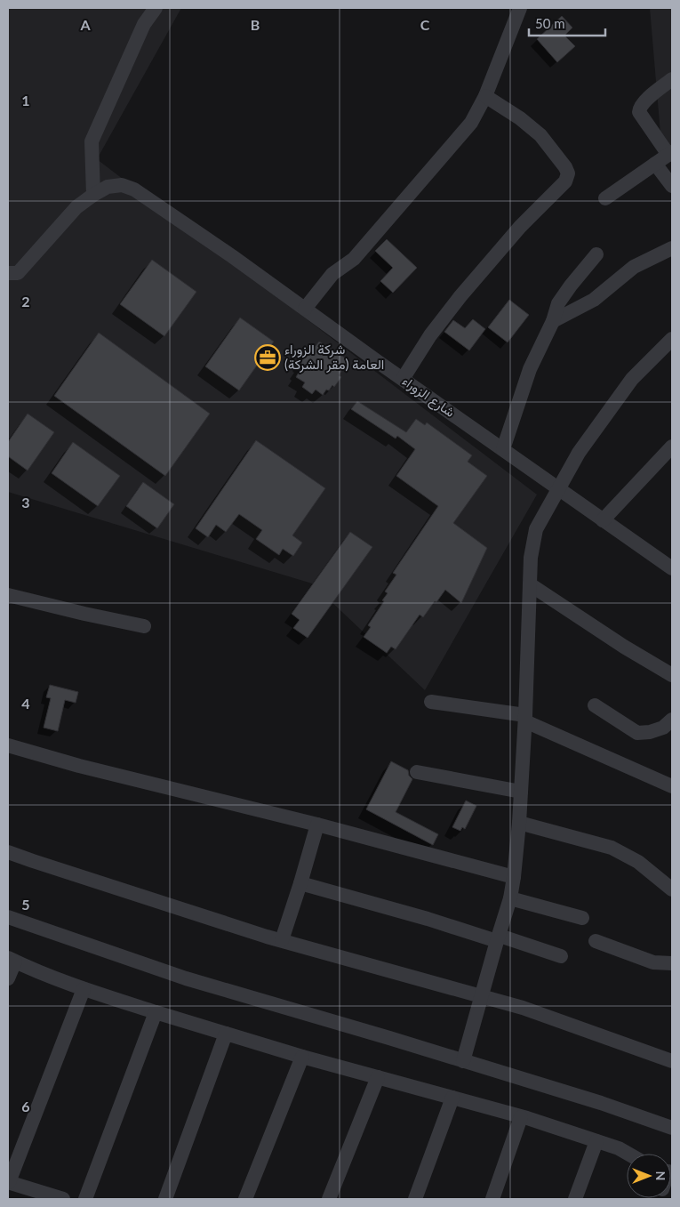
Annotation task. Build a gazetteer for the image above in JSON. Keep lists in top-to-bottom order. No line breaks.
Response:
{"streets":{"street":["شارع الزوراء"]},"places":{"office":["شركة الزوراء العامة (مقر الشركة)"]},"scale_bar":"50 m","north":"right","grid":{"columns":["A","B","C"],"rows":["1","2","3","4","5","6"]}}
